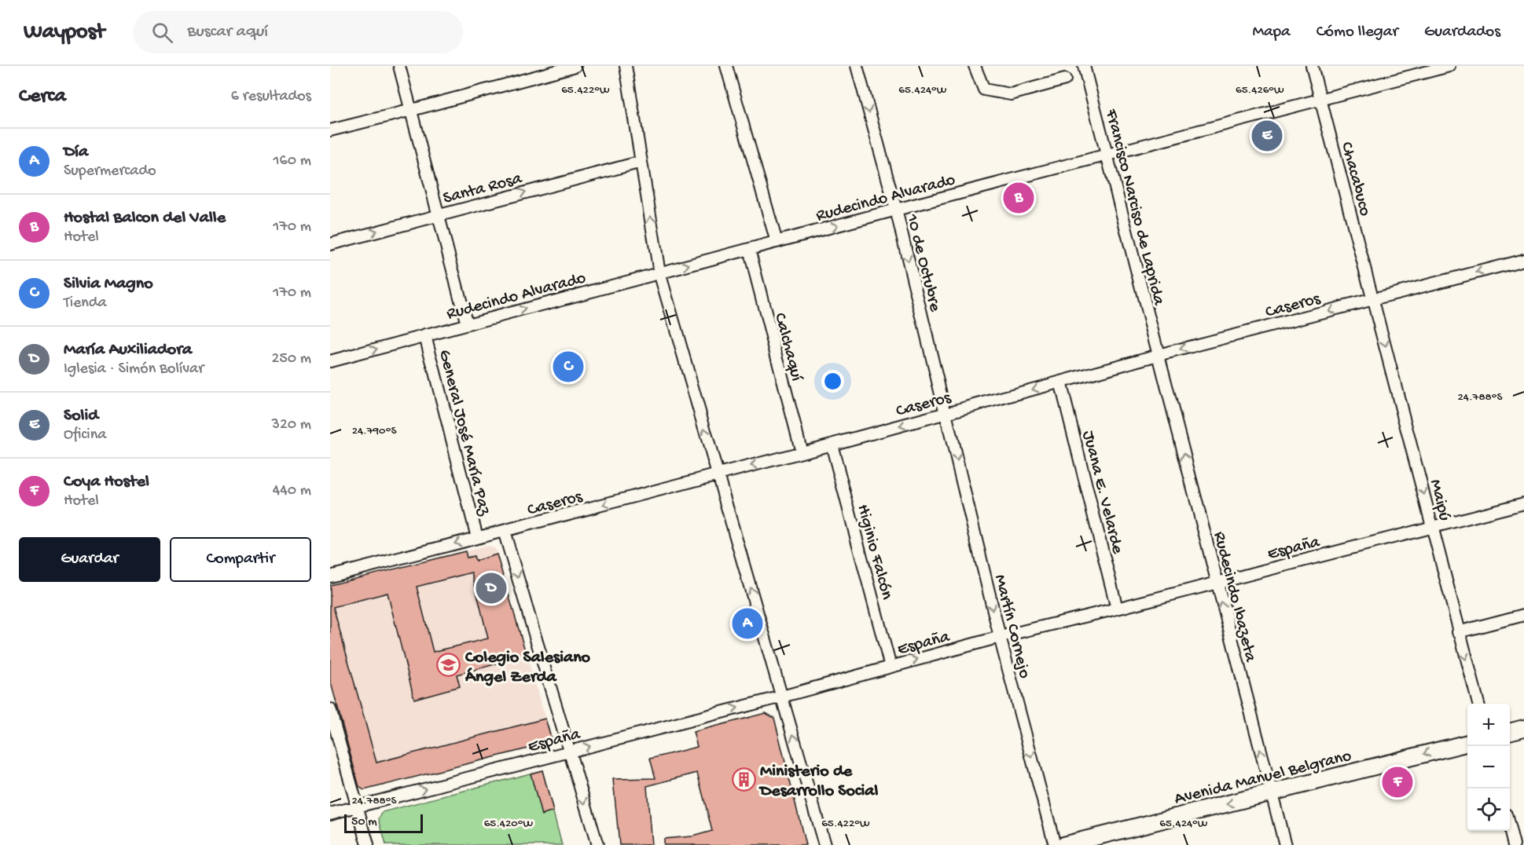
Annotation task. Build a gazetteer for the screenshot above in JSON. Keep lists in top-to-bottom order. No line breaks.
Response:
{"streets":{"main road":["Avenida Manuel Belgrano"],"street":["Chacabuco","Santa Rosa","Rudecindo Alvarado","Francisco Narciso de Laprida","10 de Octubre","Caseros","Calchaquí","General José María Paz","Juana E. Velarde","Maipú","España","Higinio Falcón","Rudecindo Ibazeta","Martín Cornejo"]},"crossings":[["Chacabuco","Rudecindo Alvarado"],["Chacabuco","Caseros"],["Chacabuco","Maipú"],["Santa Rosa","General José María Paz"],["Rudecindo Alvarado","Francisco Narciso de Laprida"],["Rudecindo Alvarado","10 de Octubre"],["Rudecindo Alvarado","Calchaquí"],["Rudecindo Alvarado","General José María Paz"],["Francisco Narciso de Laprida","Caseros"],["Francisco Narciso de Laprida","Rudecindo Ibazeta"],["10 de Octubre","Caseros"],["10 de Octubre","Martín Cornejo"],["Caseros","Calchaquí"],["Caseros","General José María Paz"],["Caseros","Juana E. Velarde"],["Caseros","Maipú"],["Caseros","Higinio Falcón"],["Caseros","Rudecindo Ibazeta"],["Caseros","Martín Cornejo"],["Juana E. Velarde","España"],["Maipú","España"],["España","Higinio Falcón"],["España","Rudecindo Ibazeta"],["España","Martín Cornejo"],["Rudecindo Ibazeta","Avenida Manuel Belgrano"]],"one_way":["Santa Rosa","Rudecindo Alvarado","10 de Octubre","Caseros","Maipú","España","Rudecindo Ibazeta","Martín Cornejo","Avenida Manuel Belgrano"],"places":{"school or university":["Colegio Salesiano Ángel Zerda"],"building":["Ministerio de Desarrollo Social"]},"scale_bar":"50 m","page":{"header":"Waypost","search":"Buscar aquí","nav":["Mapa","Cómo llegar","Guardados"],"heading":["Cerca","6 resultados"],"pins":["E","B","C","D","A","F"],"list":[{"mark":"A","name":"Día","note":"Supermercado","value":"160 m"},{"mark":"B","name":"Hostal Balcon del Valle","note":"Hotel","value":"170 m"},{"mark":"C","name":"Silvia Magno","note":"Tienda","value":"170 m"},{"mark":"D","name":"María Auxiliadora","note":"Iglesia · Simón Bolívar","value":"250 m"},{"mark":"E","name":"Solid","note":"Oficina","value":"320 m"},{"mark":"F","name":"Coya Hostel","note":"Hotel","value":"440 m"}],"buttons":["Guardar","Compartir"],"map_buttons":["+","−"],"scale":"50 m"},"coordinates":["65.422°W","65.424°W","65.426°W","24.788°S","24.790°S","65.420°W"]}
